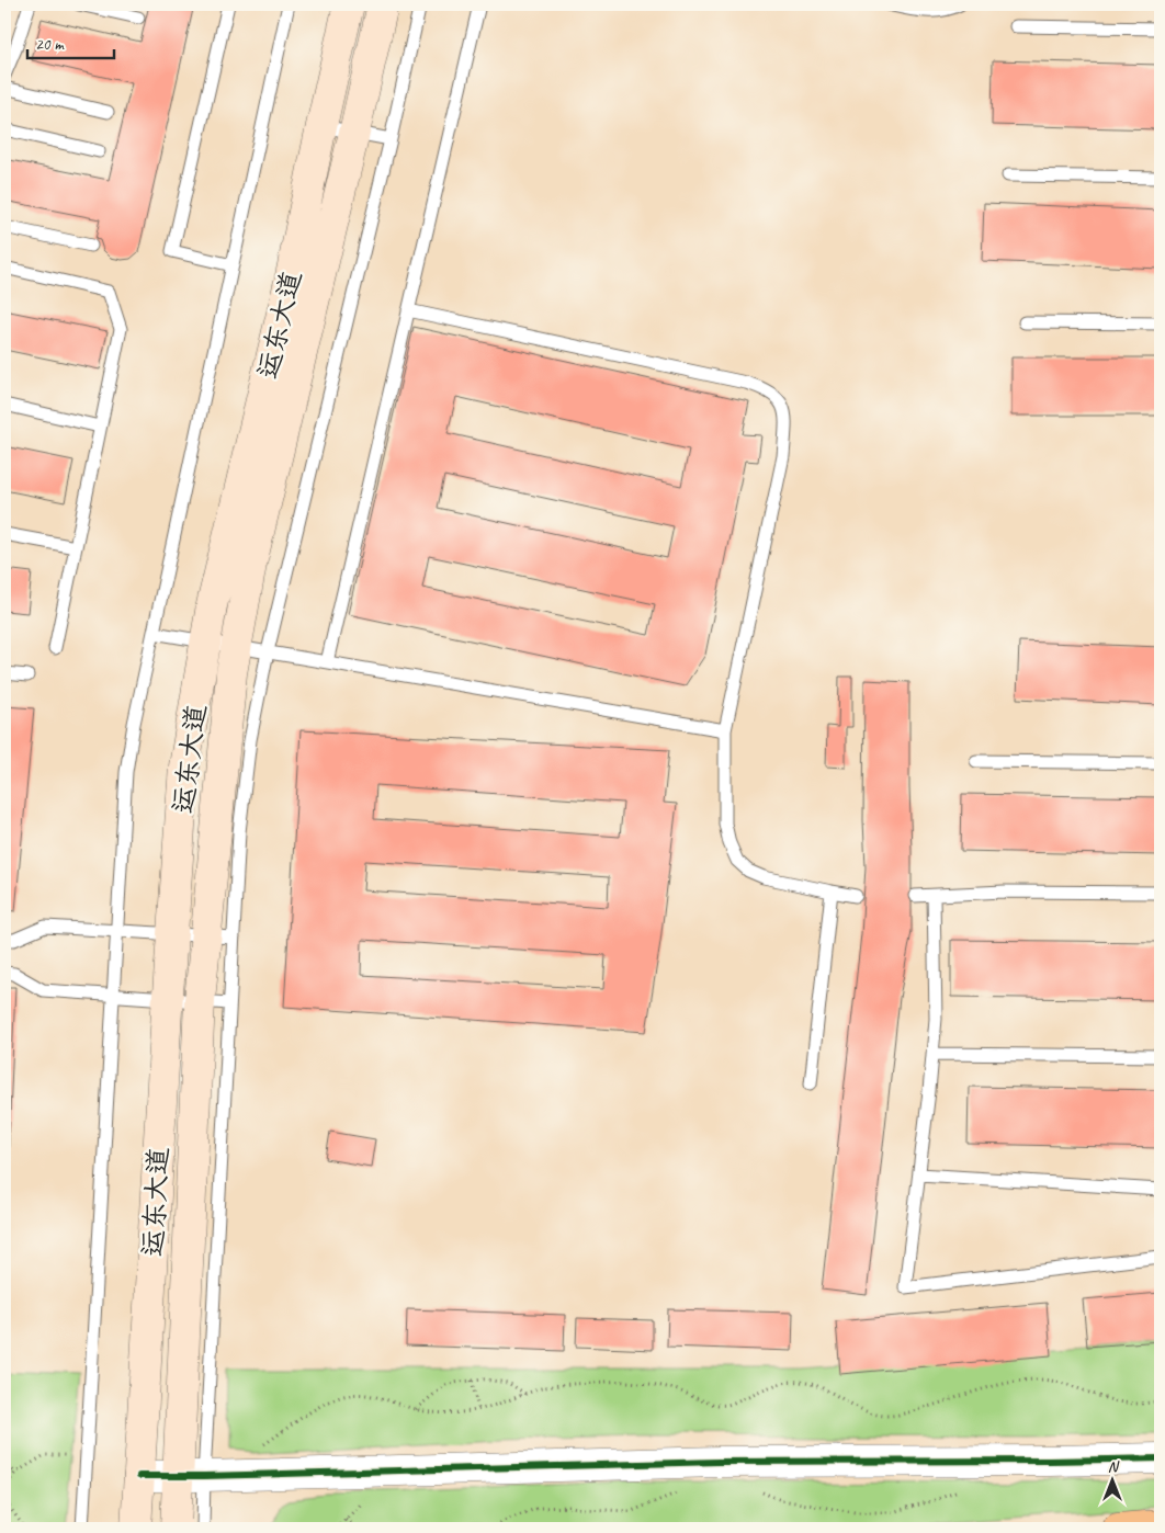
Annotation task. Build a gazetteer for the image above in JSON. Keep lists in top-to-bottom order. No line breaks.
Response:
{"streets":{"main road":["运东大道"]},"scale_bar":"20 m","north":"top"}
